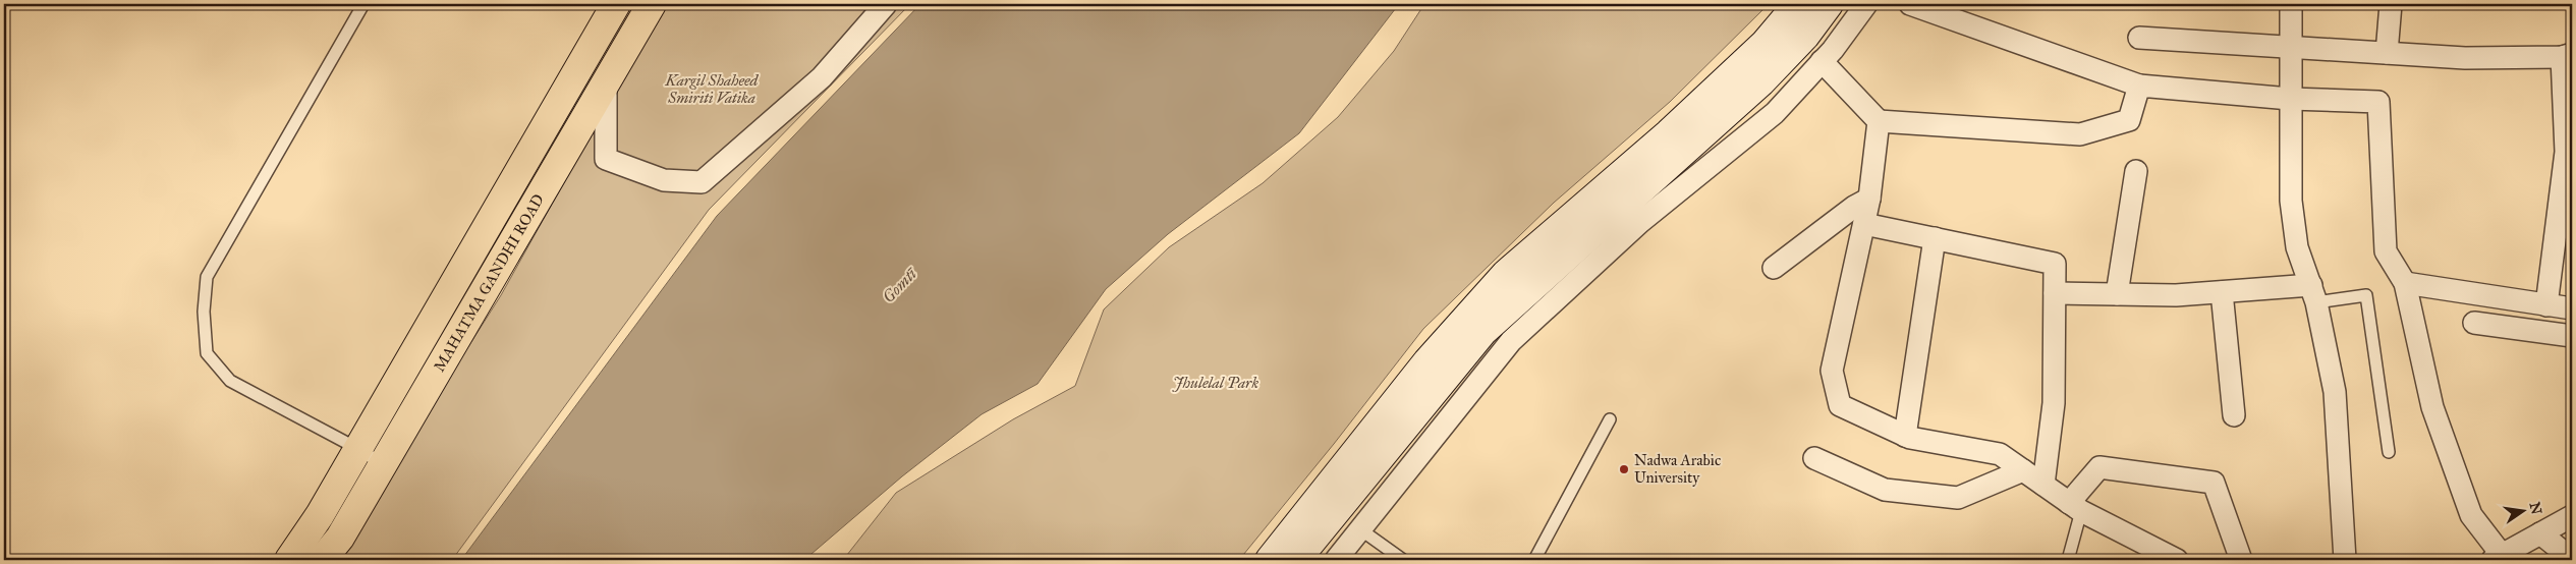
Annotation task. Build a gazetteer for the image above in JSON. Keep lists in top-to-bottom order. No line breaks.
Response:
{"streets":{"main road":["MAHATMA GANDHI ROAD"]},"water":["Gomtī"],"parks":["Kargil Shaheed Smiriti Vatika","Jhulelal Park"],"places":["Nadwa Arabic University"],"north":"right"}
